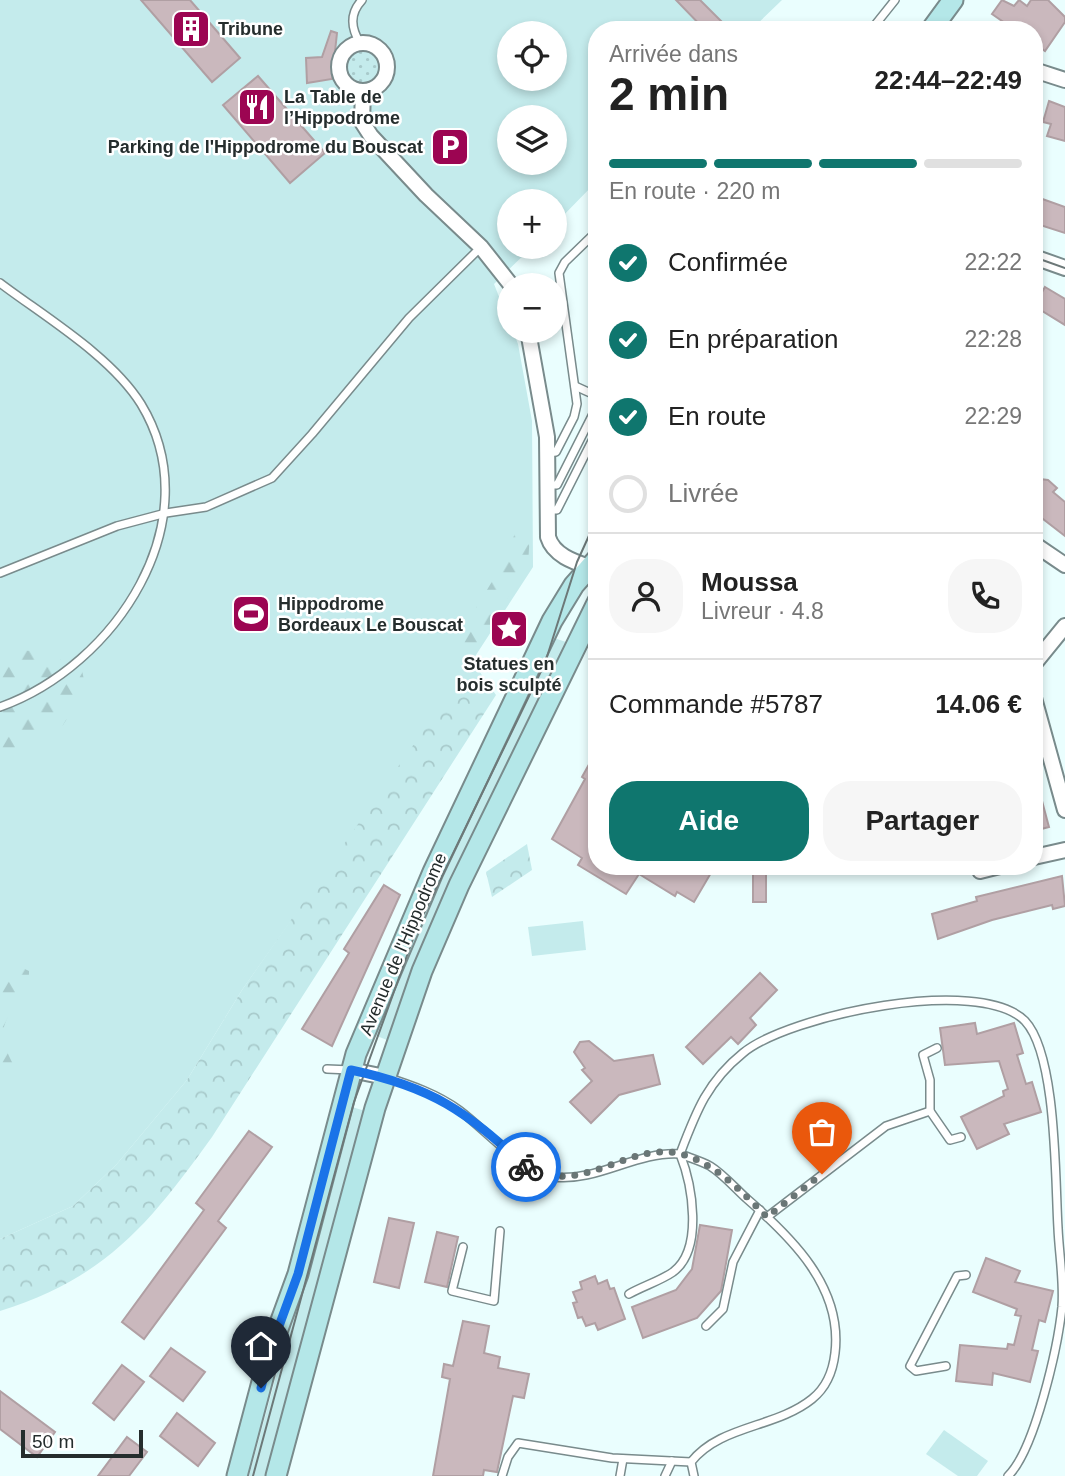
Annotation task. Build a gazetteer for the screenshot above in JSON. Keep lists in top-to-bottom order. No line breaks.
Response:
{"streets":{"street":["Avenue de l'Hippodrome"]},"places":{"building":["Tribune"],"restaurant":["La Table de l’Hippodrome"],"parking":["Parking de l'Hippodrome du Bouscat"],"sports":["Hippodrome Bordeaux Le Bouscat"],"place":["Statues en bois sculpté"]},"scale_bar":"50 m","page":{"map_buttons":["+","−"],"heading":["2 min","Arrivée dans","22:44–22:49"],"panel":["Moussa","Livreur · 4.8","Commande #5787","14.06 €"],"bar":"En route · 220 m","list":[["Confirmée","22:22"],["En préparation","22:28"],["En route","22:29"],"Livrée"],"buttons":["Aide","Partager"],"scale":"50 m"}}
